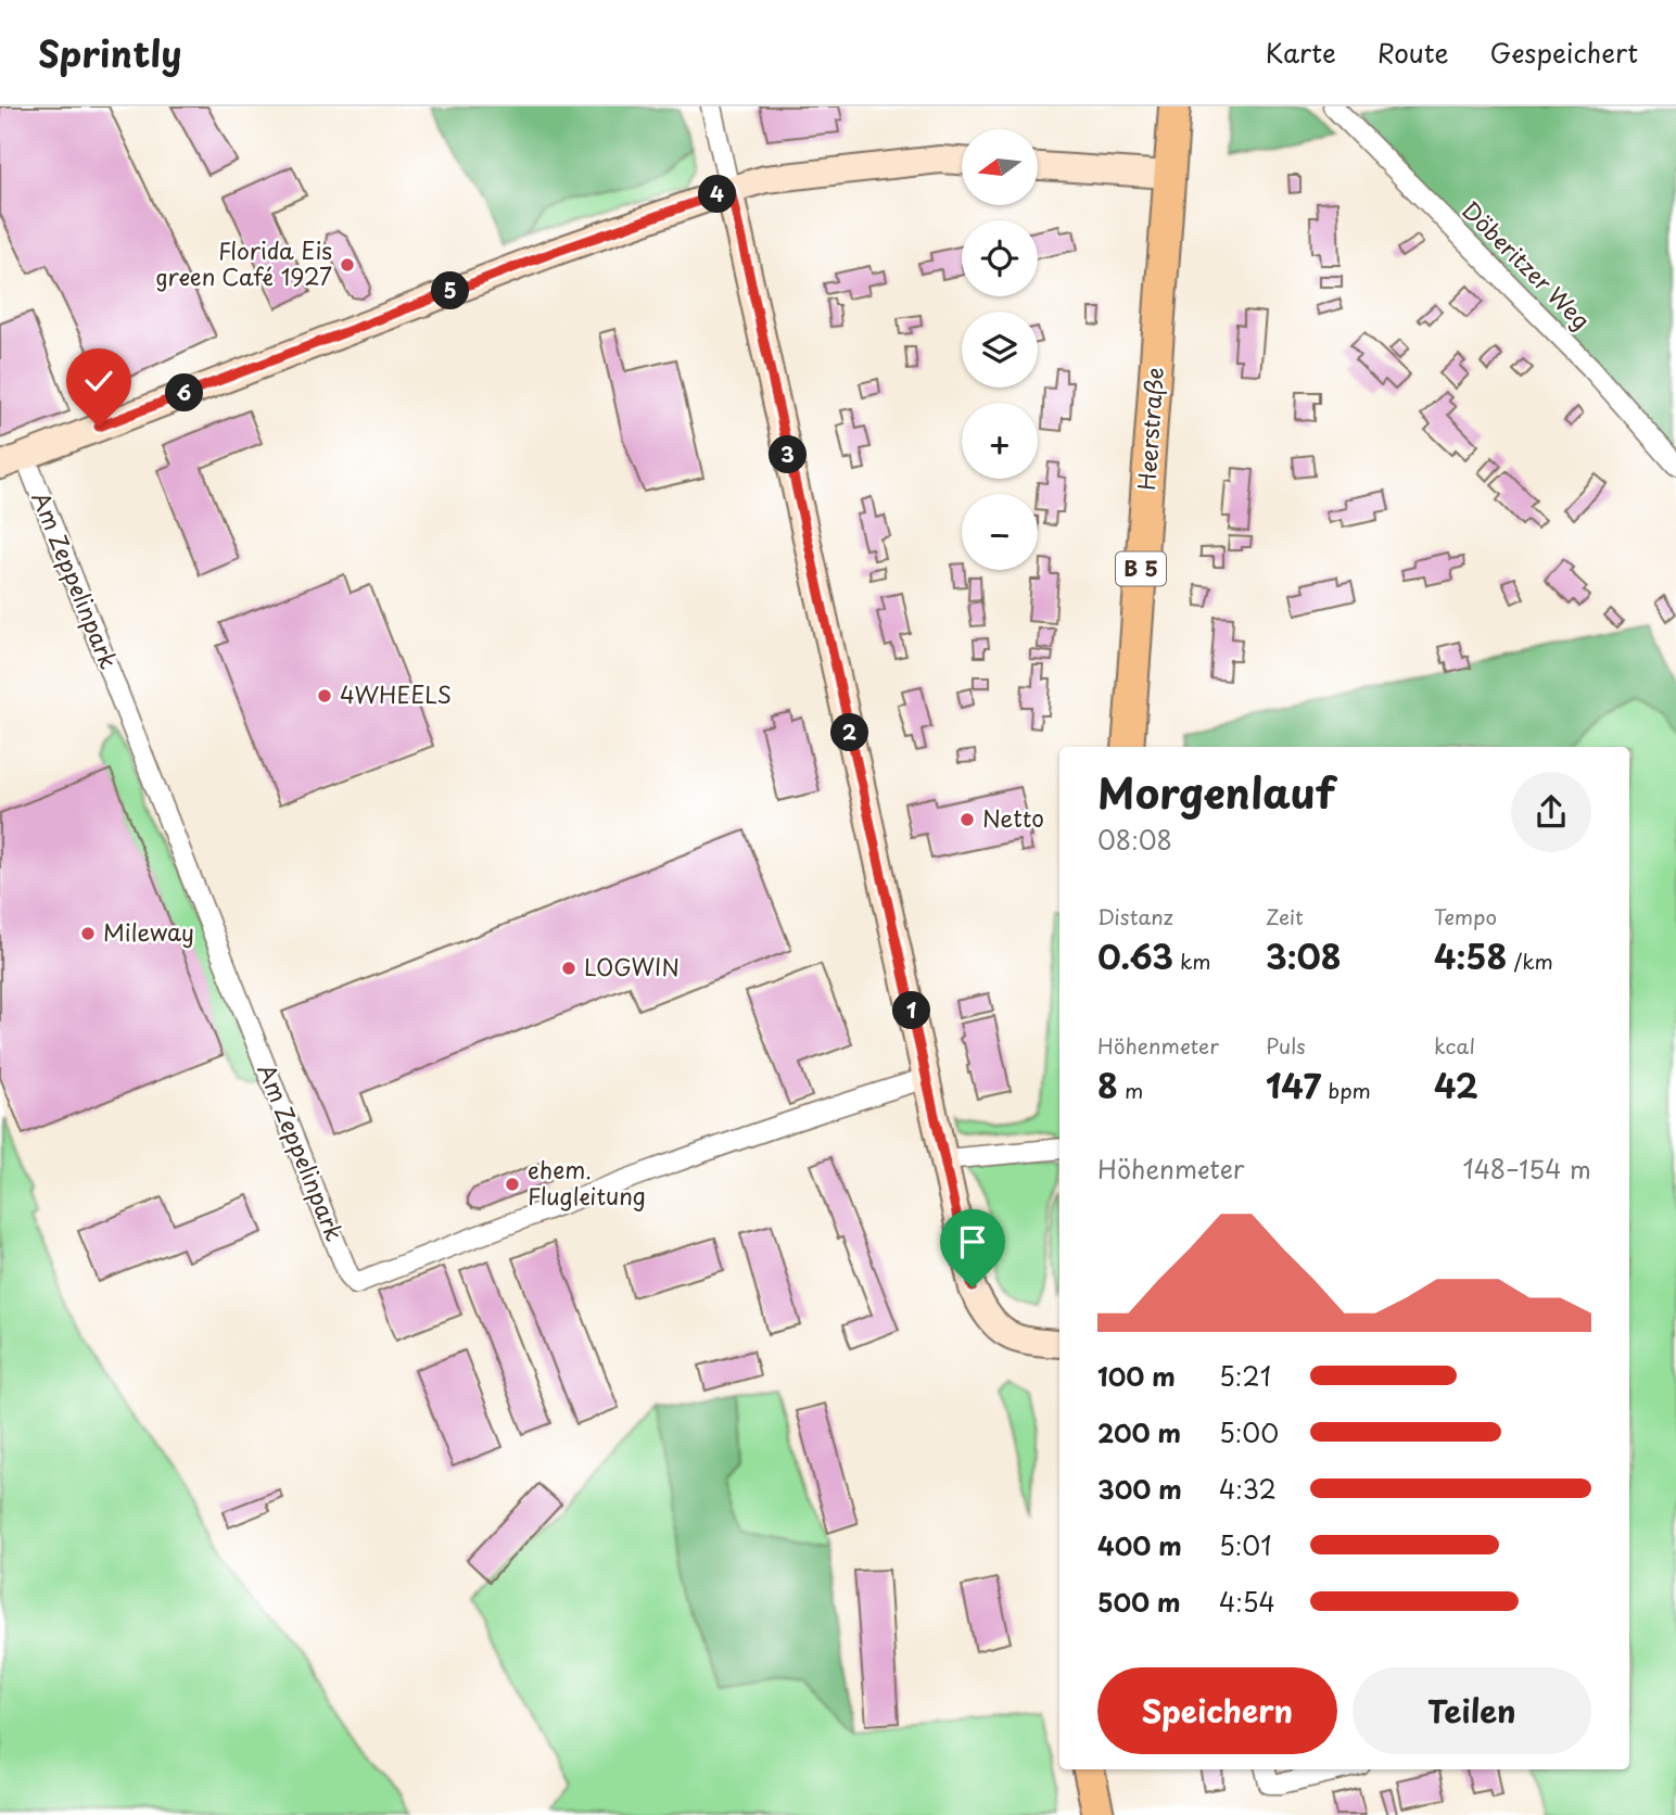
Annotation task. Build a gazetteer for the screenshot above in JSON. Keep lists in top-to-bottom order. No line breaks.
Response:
{"streets":{"main road":["Heerstraße","B 5","Am Zeppelinpark"],"street":["Döberitzer Weg"]},"places":["Florida Eis green Café 1927","4WHEELS","Netto","Mileway","LOGWIN","ehem. Flugleitung"],"north":"left","page":{"header":"Sprintly","nav":["Karte","Route","Gespeichert"],"map_buttons":["+","−"],"pins":["4","5","6","3","2","1"],"heading":["Morgenlauf","08:08"],"stats":[["Distanz","0.63 km"],["Zeit","3:08"],["Tempo","4:58 /km"],["Höhenmeter","8 m"],["Puls","147 bpm"],["kcal","42"]],"chart":["Höhenmeter","148–154 m"],"list":[{"name":"100 m","note":"5:21"},{"name":"200 m","note":"5:00"},{"name":"300 m","note":"4:32"},{"name":"400 m","note":"5:01"},{"name":"500 m","note":"4:54"}],"buttons":["Speichern","Teilen"]}}
